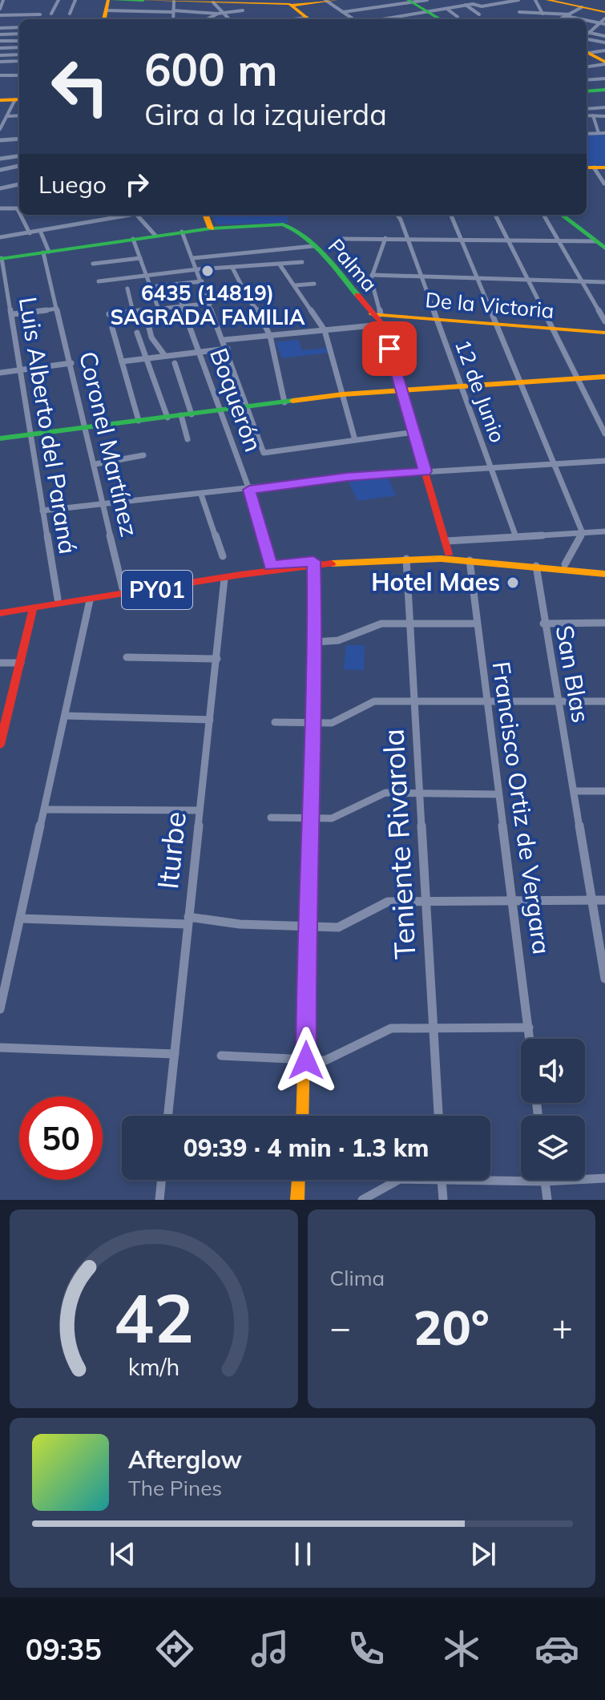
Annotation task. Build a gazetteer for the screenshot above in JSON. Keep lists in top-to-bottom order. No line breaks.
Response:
{"streets":{"main road":["Palma","De la Victoria","PY01"],"street":["12 de Junio","Boquerón","Luis Alberto del Paraná","Coronel Martínez","San Blas","Francisco Ortiz de Vergara","Teniente Rivarola","Iturbe"]},"crossings":[["Palma","De la Victoria"],["Palma","PY01"],["De la Victoria","12 de Junio"],["Boquerón","PY01"],["Luis Alberto del Paraná","PY01"],["Coronel Martínez","PY01"],["PY01","San Blas"],["PY01","Francisco Ortiz de Vergara"],["PY01","Teniente Rivarola"],["PY01","Iturbe"]],"places":["6435 (14819) SAGRADA FAMILIA","Hotel Maes"],"page":{"turn":["600 m","Gira a la izquierda"],"then":"Luego","limit":"50","trip":"09:39 · 4 min · 1.3 km","tile":"Clima","heat":["−","20°","+"],"song":["Afterglow","The Pines"],"tabs":"09:35","gauge":["42","km/h"]}}
